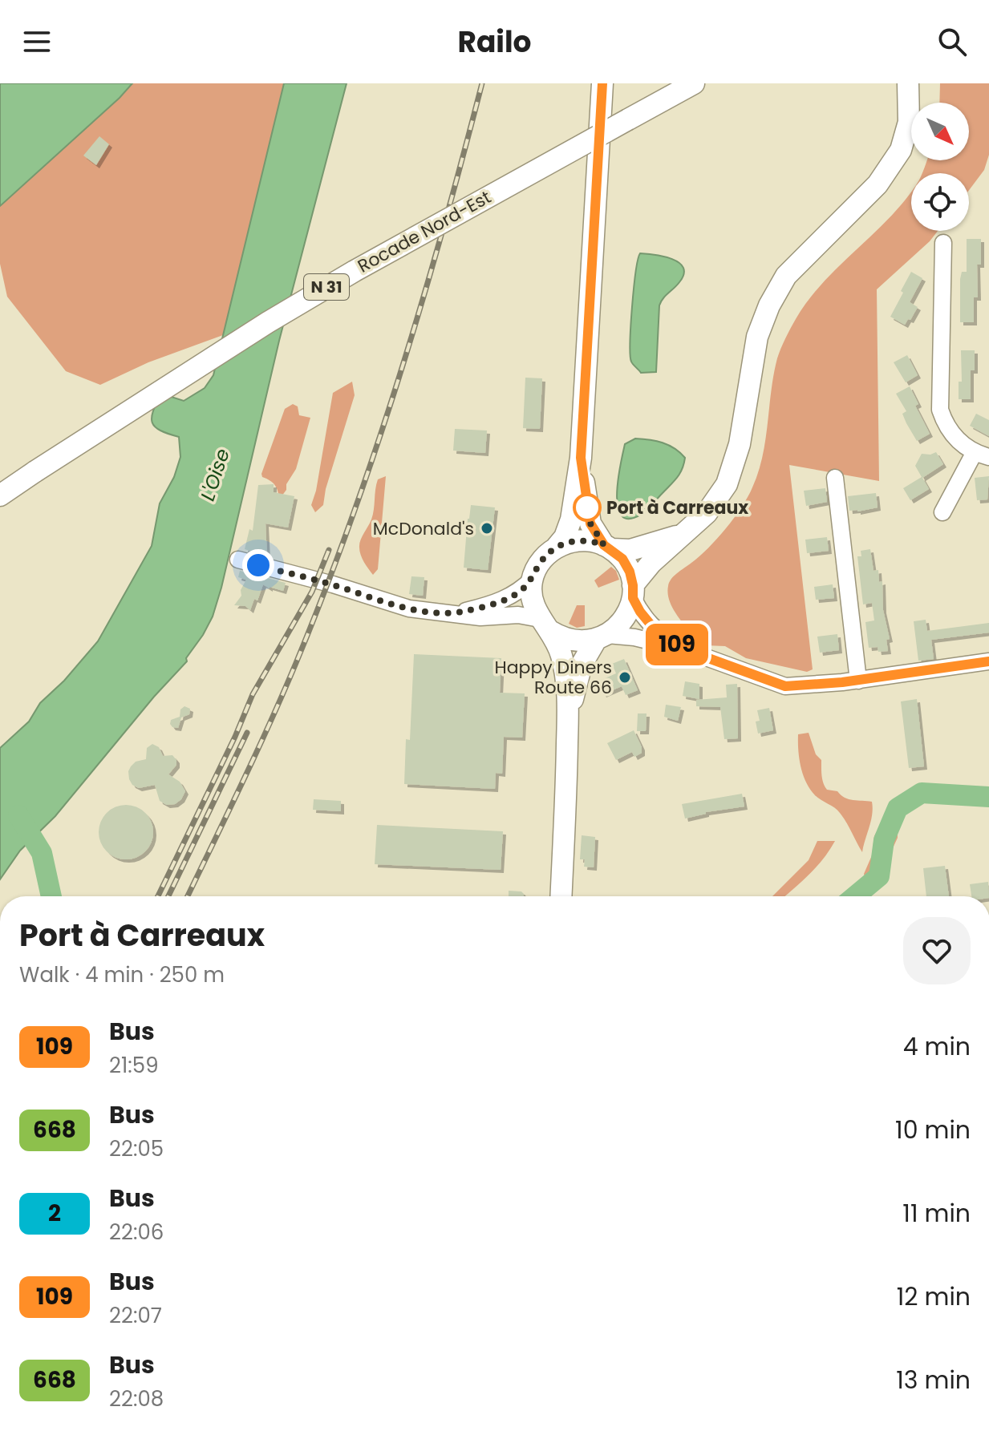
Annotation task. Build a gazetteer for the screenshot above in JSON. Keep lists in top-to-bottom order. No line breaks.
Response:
{"streets":{"main road":["Rocade Nord-Est","N 31"]},"water":["L'Oise"],"places":["Port à Carreaux","McDonald's","Happy Diners Route 66"],"lines":["bus line 109"],"north":"bottom right","page":{"header":"Railo","on_map":"109","heading":["Port à Carreaux","Walk · 4 min · 250 m"],"list":[{"mark":"109","name":"Bus","note":"21:59","value":"4 min"},{"mark":"668","name":"Bus","note":"22:05","value":"10 min"},{"mark":"2","name":"Bus","note":"22:06","value":"11 min"},{"mark":"109","name":"Bus","note":"22:07","value":"12 min"},{"mark":"668","name":"Bus","note":"22:08","value":"13 min"}]}}
